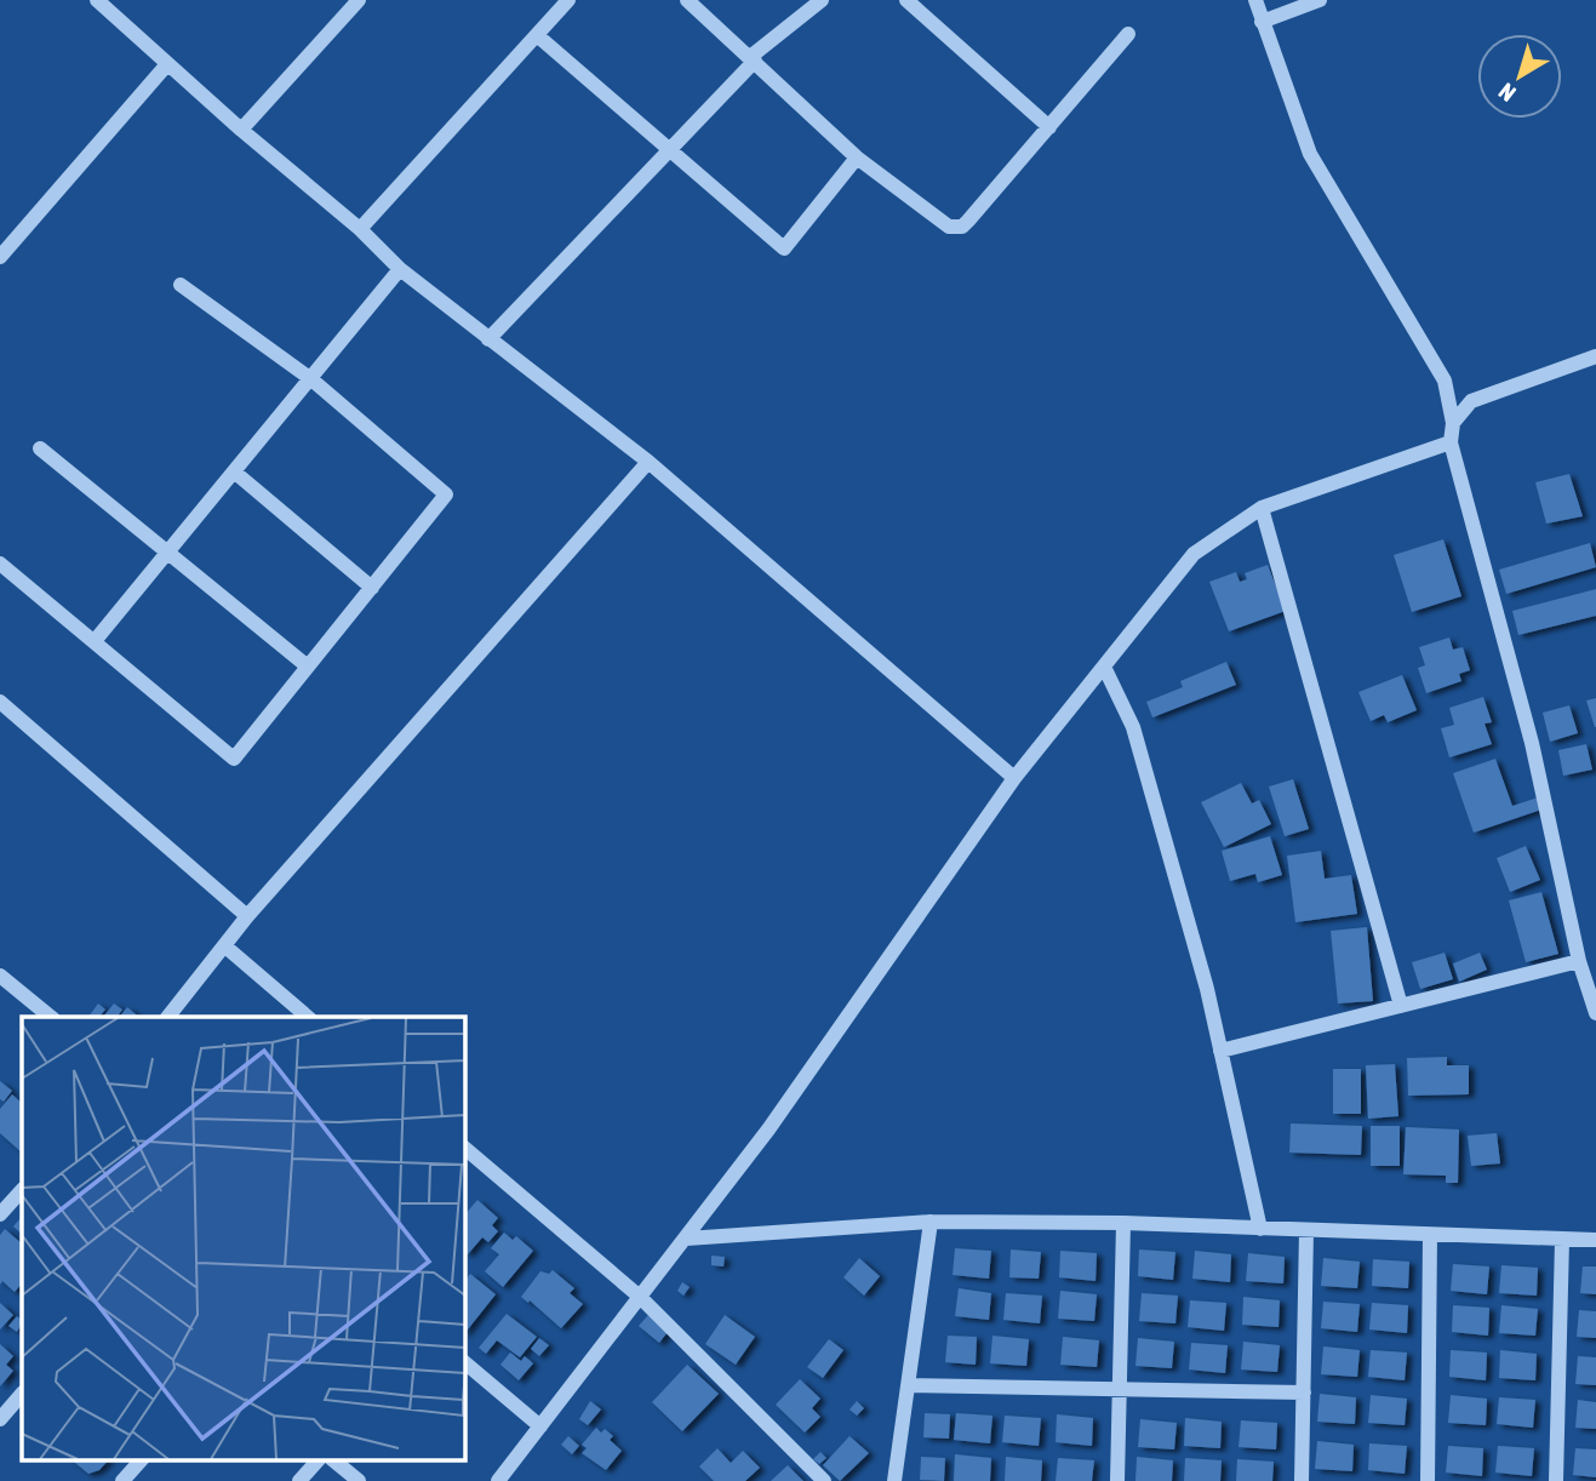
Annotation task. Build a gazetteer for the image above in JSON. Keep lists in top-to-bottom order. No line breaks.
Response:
{"north":"bottom left"}
